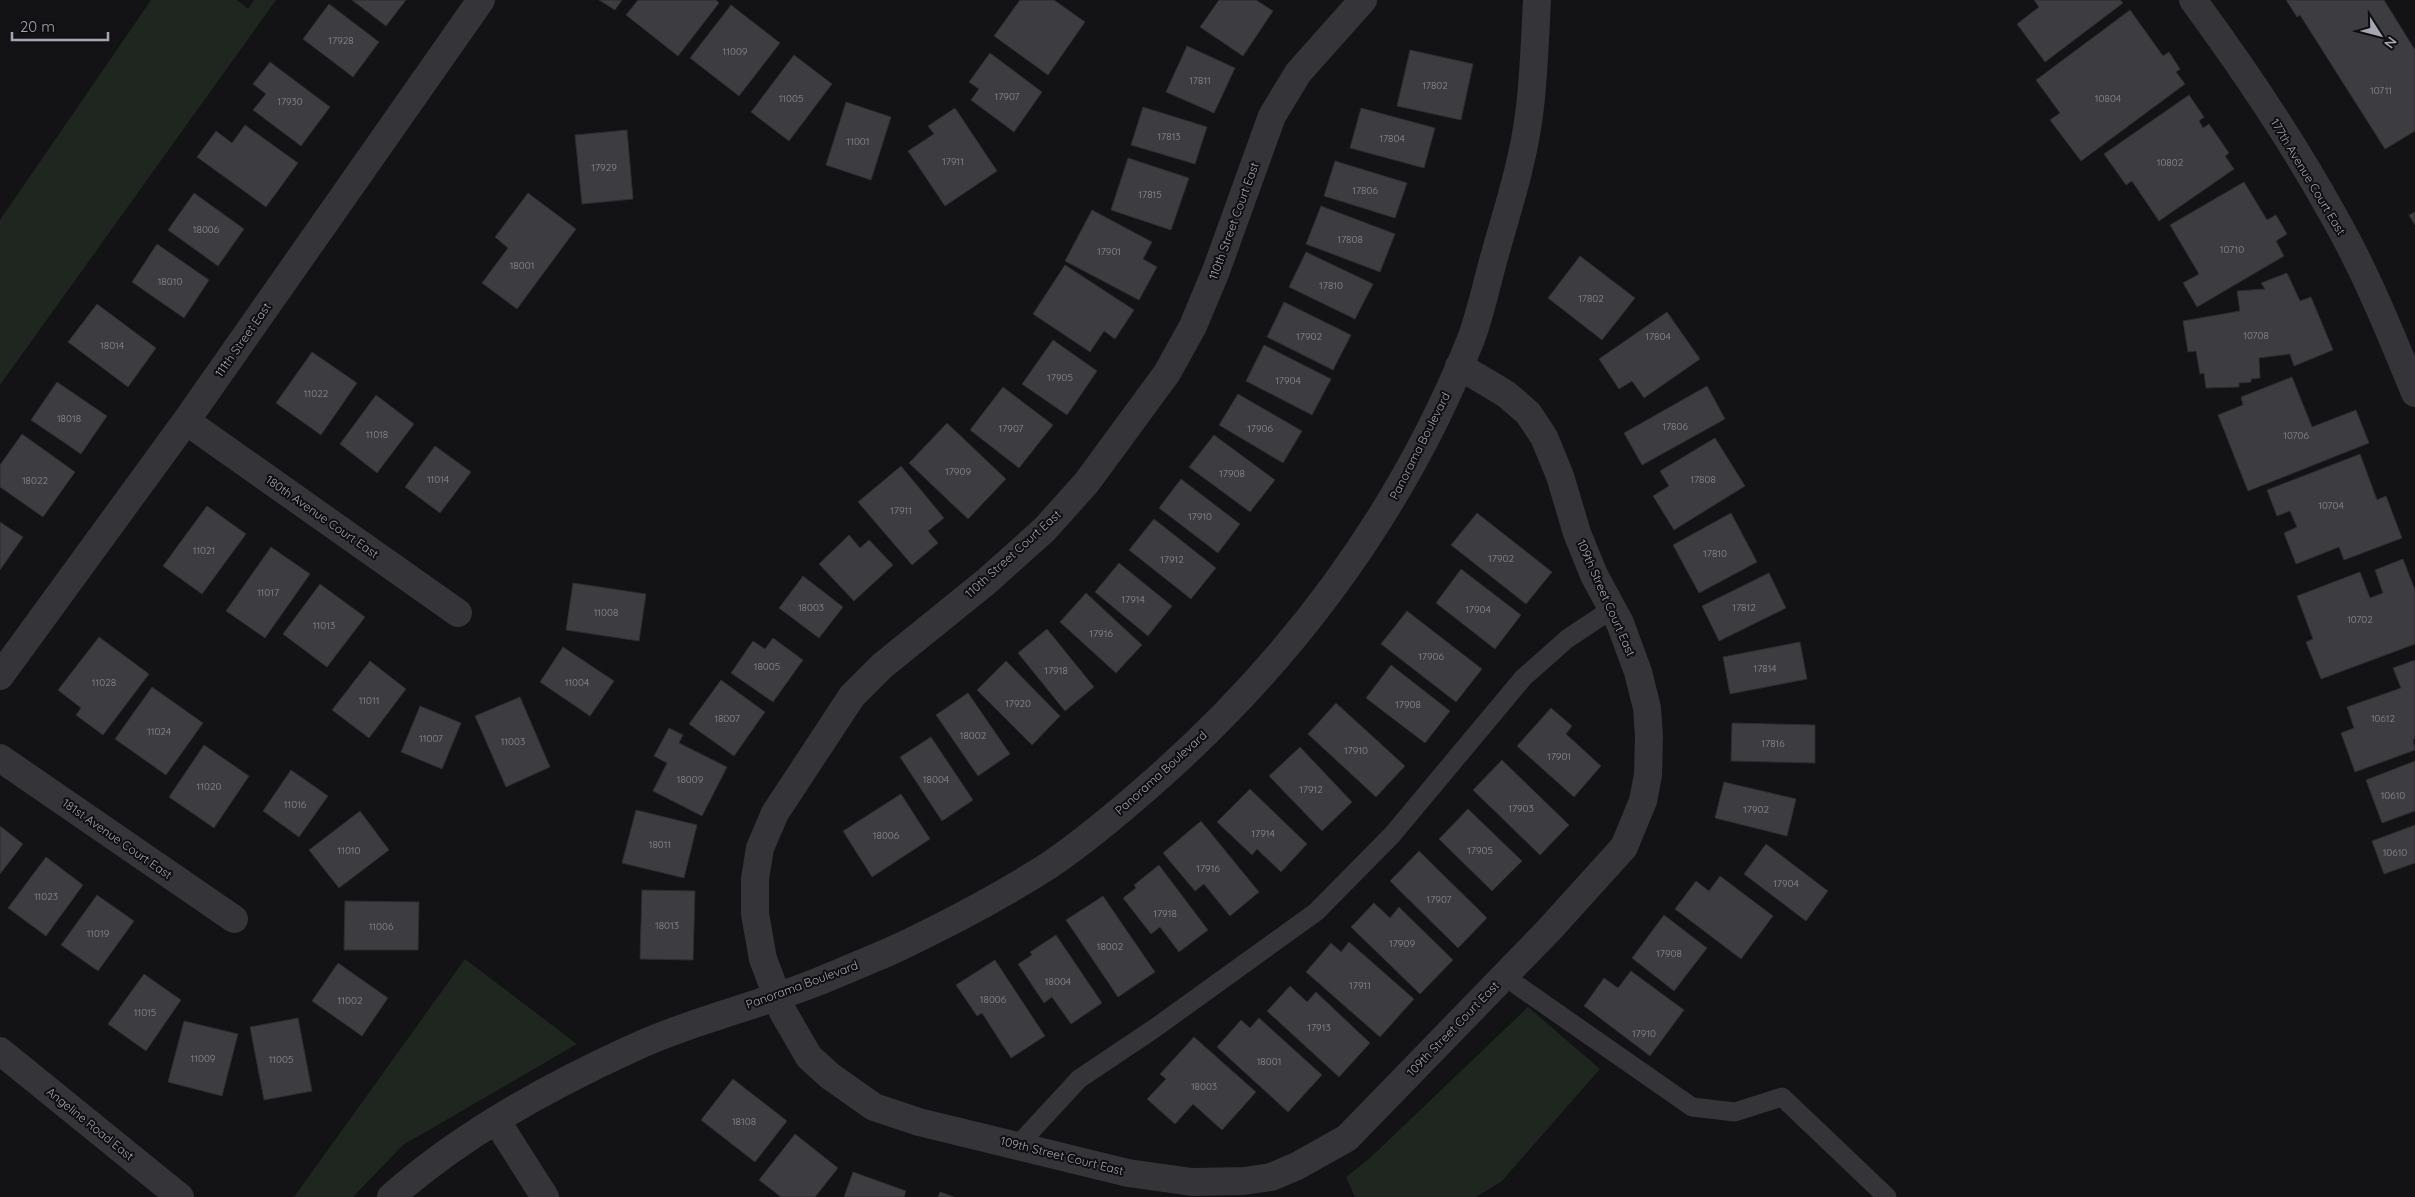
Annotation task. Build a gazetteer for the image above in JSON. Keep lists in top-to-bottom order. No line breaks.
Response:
{"streets":{"street":["177th Avenue Court East","110th Street Court East","111th Street East","Panorama Boulevard","180th Avenue Court East","109th Street Court East","181st Avenue Court East","Angeline Road East"]},"crossings":[["110th Street Court East","Panorama Boulevard"],["110th Street Court East","109th Street Court East"],["111th Street East","180th Avenue Court East"],["Panorama Boulevard","109th Street Court East"]],"house_numbers":["17928","11009","17811","17802","10711","17907","11005","10804","17930","17813","17804","11001","17911","10802","17929","17806","17815","18006","17808","10710","17901","18001","18010","17810","17802","10708","17902","17804","18014","17905","17904","11022","18018","17806","17907","17906","11018","10706","17909","17908","11014","17808","18022","10704","17911","17910","11021","17810","17902","17912","11017","17914","18003","17812","17904","11008","10702","11013","17916","17906","18005","17814","17918","11028","11004","11011","17920","17908","18007","10612","11024","18002","11007","11003","17816","17910","17901","18009","18004","11020","17912","10610","11016","17903","17902","17914","18006","18011","11010","17905","10610","17916","17904","11023","17907","17918","18013","11006","11019","17909","18002","17908","18004","17911","18006","11002","11015","17913","17910","11009","11005","18001","18003","18108"],"scale_bar":"20 m","north":"bottom right"}
